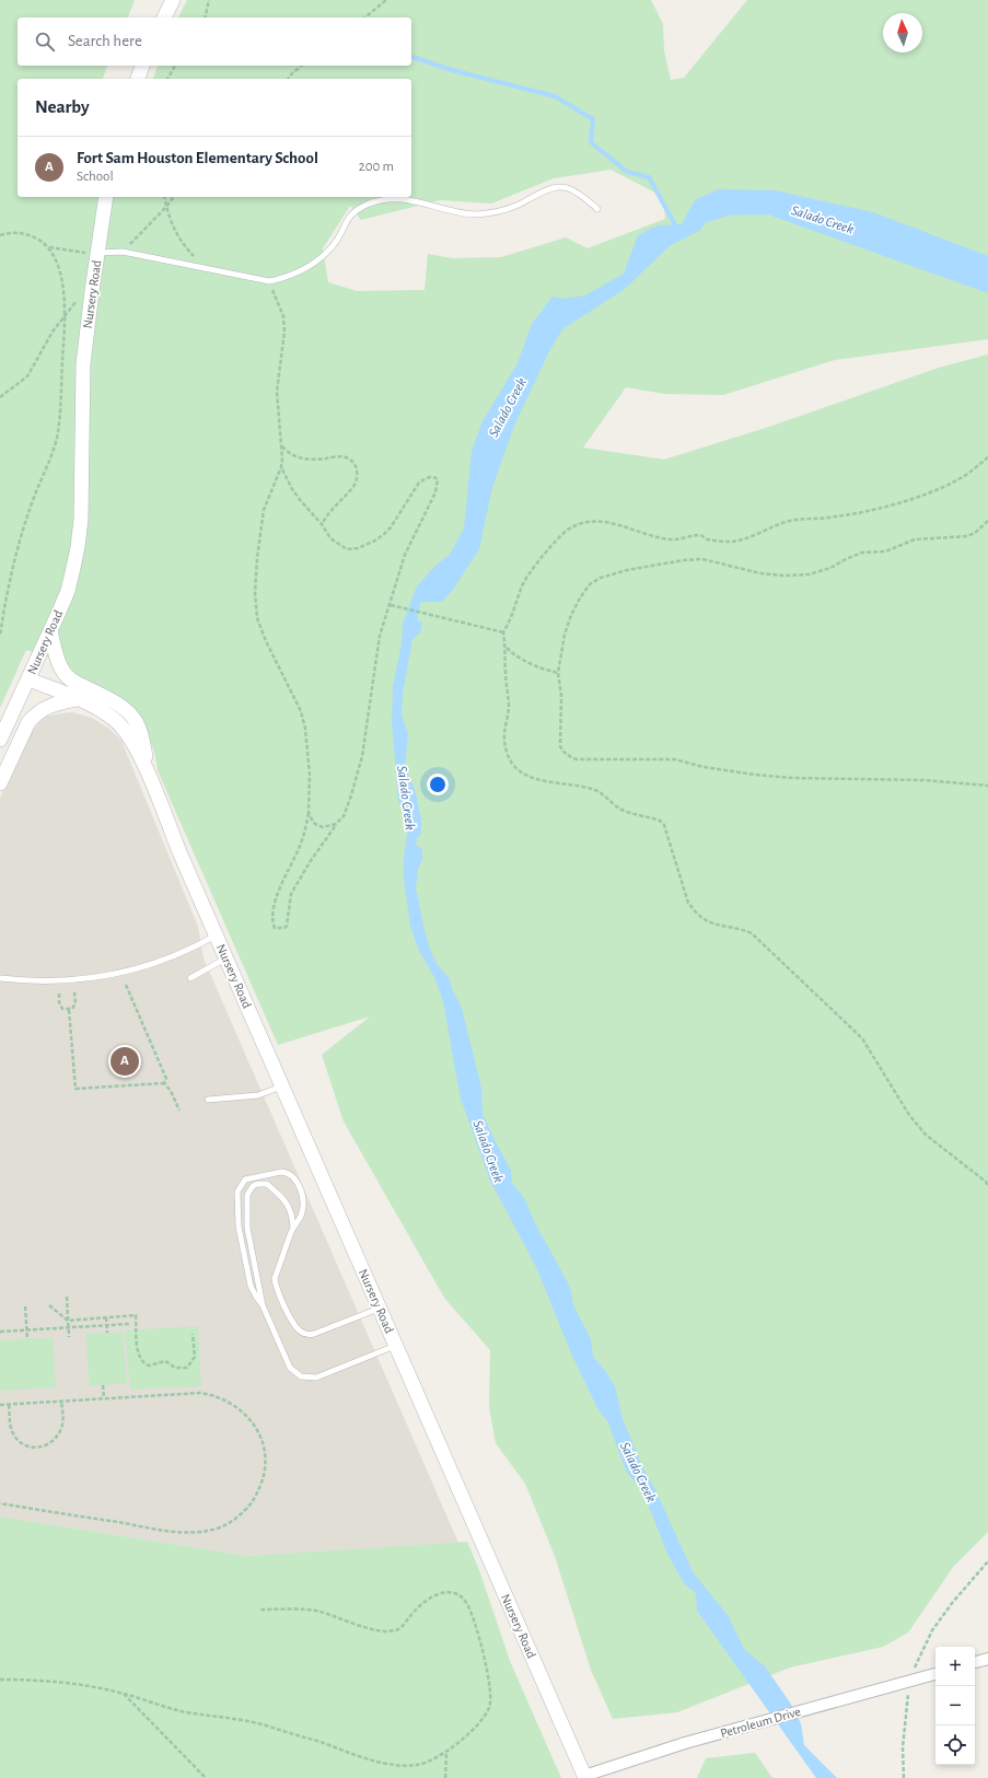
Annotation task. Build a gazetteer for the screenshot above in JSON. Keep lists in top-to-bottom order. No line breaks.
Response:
{"streets":{"street":["Nursery Road","Petroleum Drive"]},"crossings":[["Nursery Road","Petroleum Drive"]],"water":["Salado Creek"],"north":"top","page":{"search":"Search here","heading":"Nearby","list":[{"mark":"A","name":"Fort Sam Houston Elementary School","note":"School","value":"200 m"}],"pins":"A","map_buttons":["+","−"]}}
